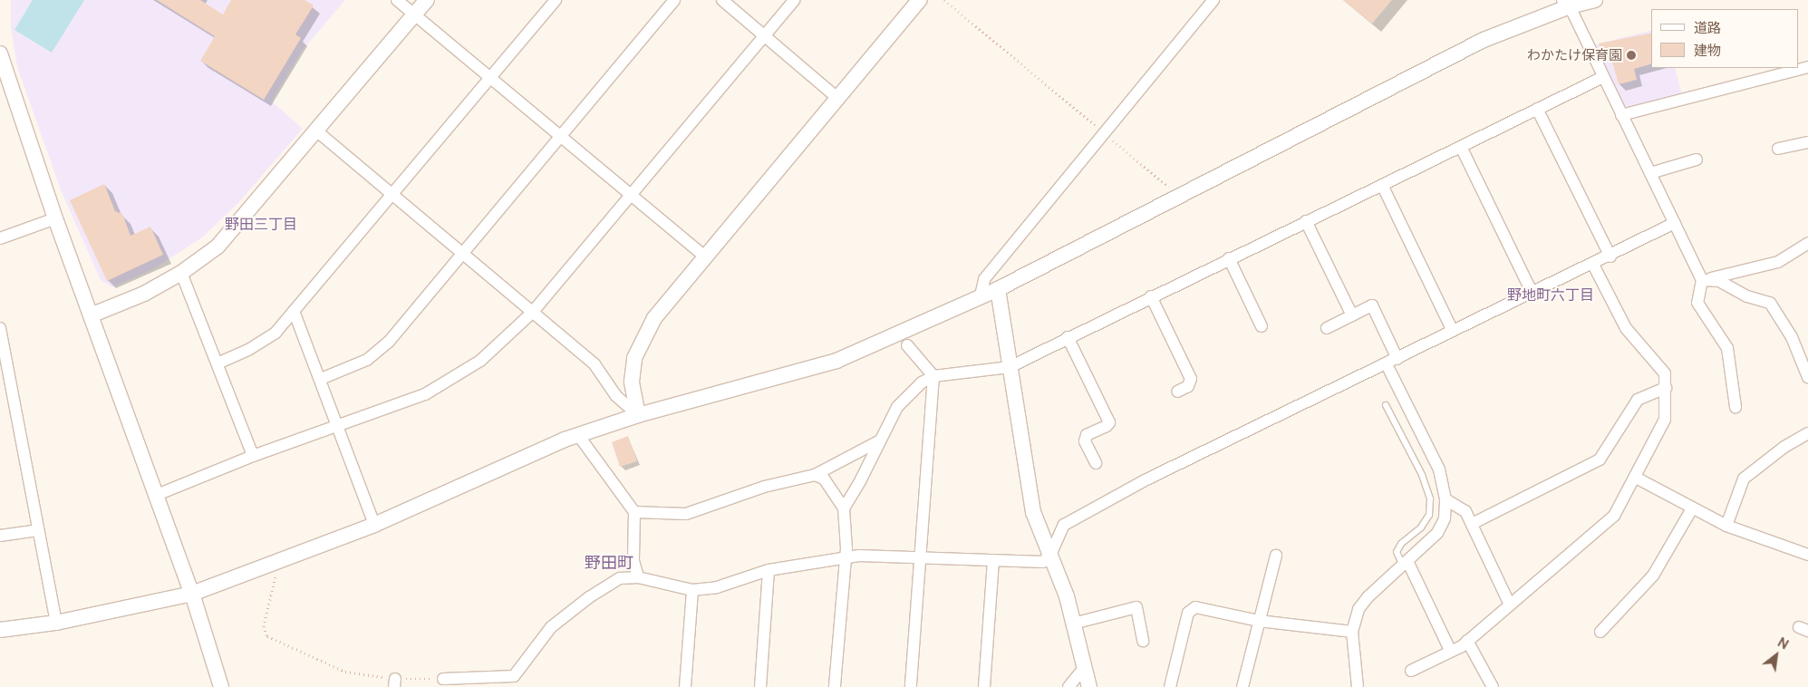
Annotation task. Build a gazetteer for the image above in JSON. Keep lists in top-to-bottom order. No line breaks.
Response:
{"districts":["野田三丁目","野地町六丁目","野田町"],"places":["わかたけ保育園"],"legend":["道路","建物"],"north":"top right"}
